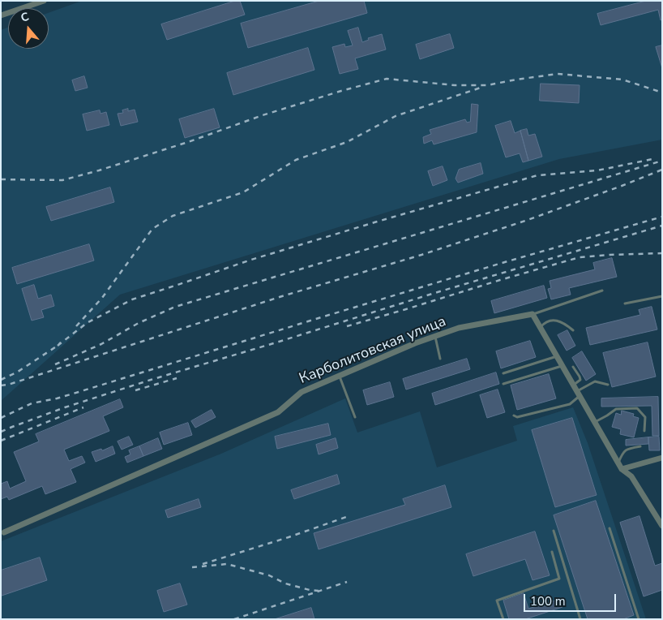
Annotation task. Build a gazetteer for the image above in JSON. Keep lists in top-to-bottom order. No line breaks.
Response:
{"streets":{"street":["Карболитовская улица"]},"scale_bar":"100 m","north":"top"}
